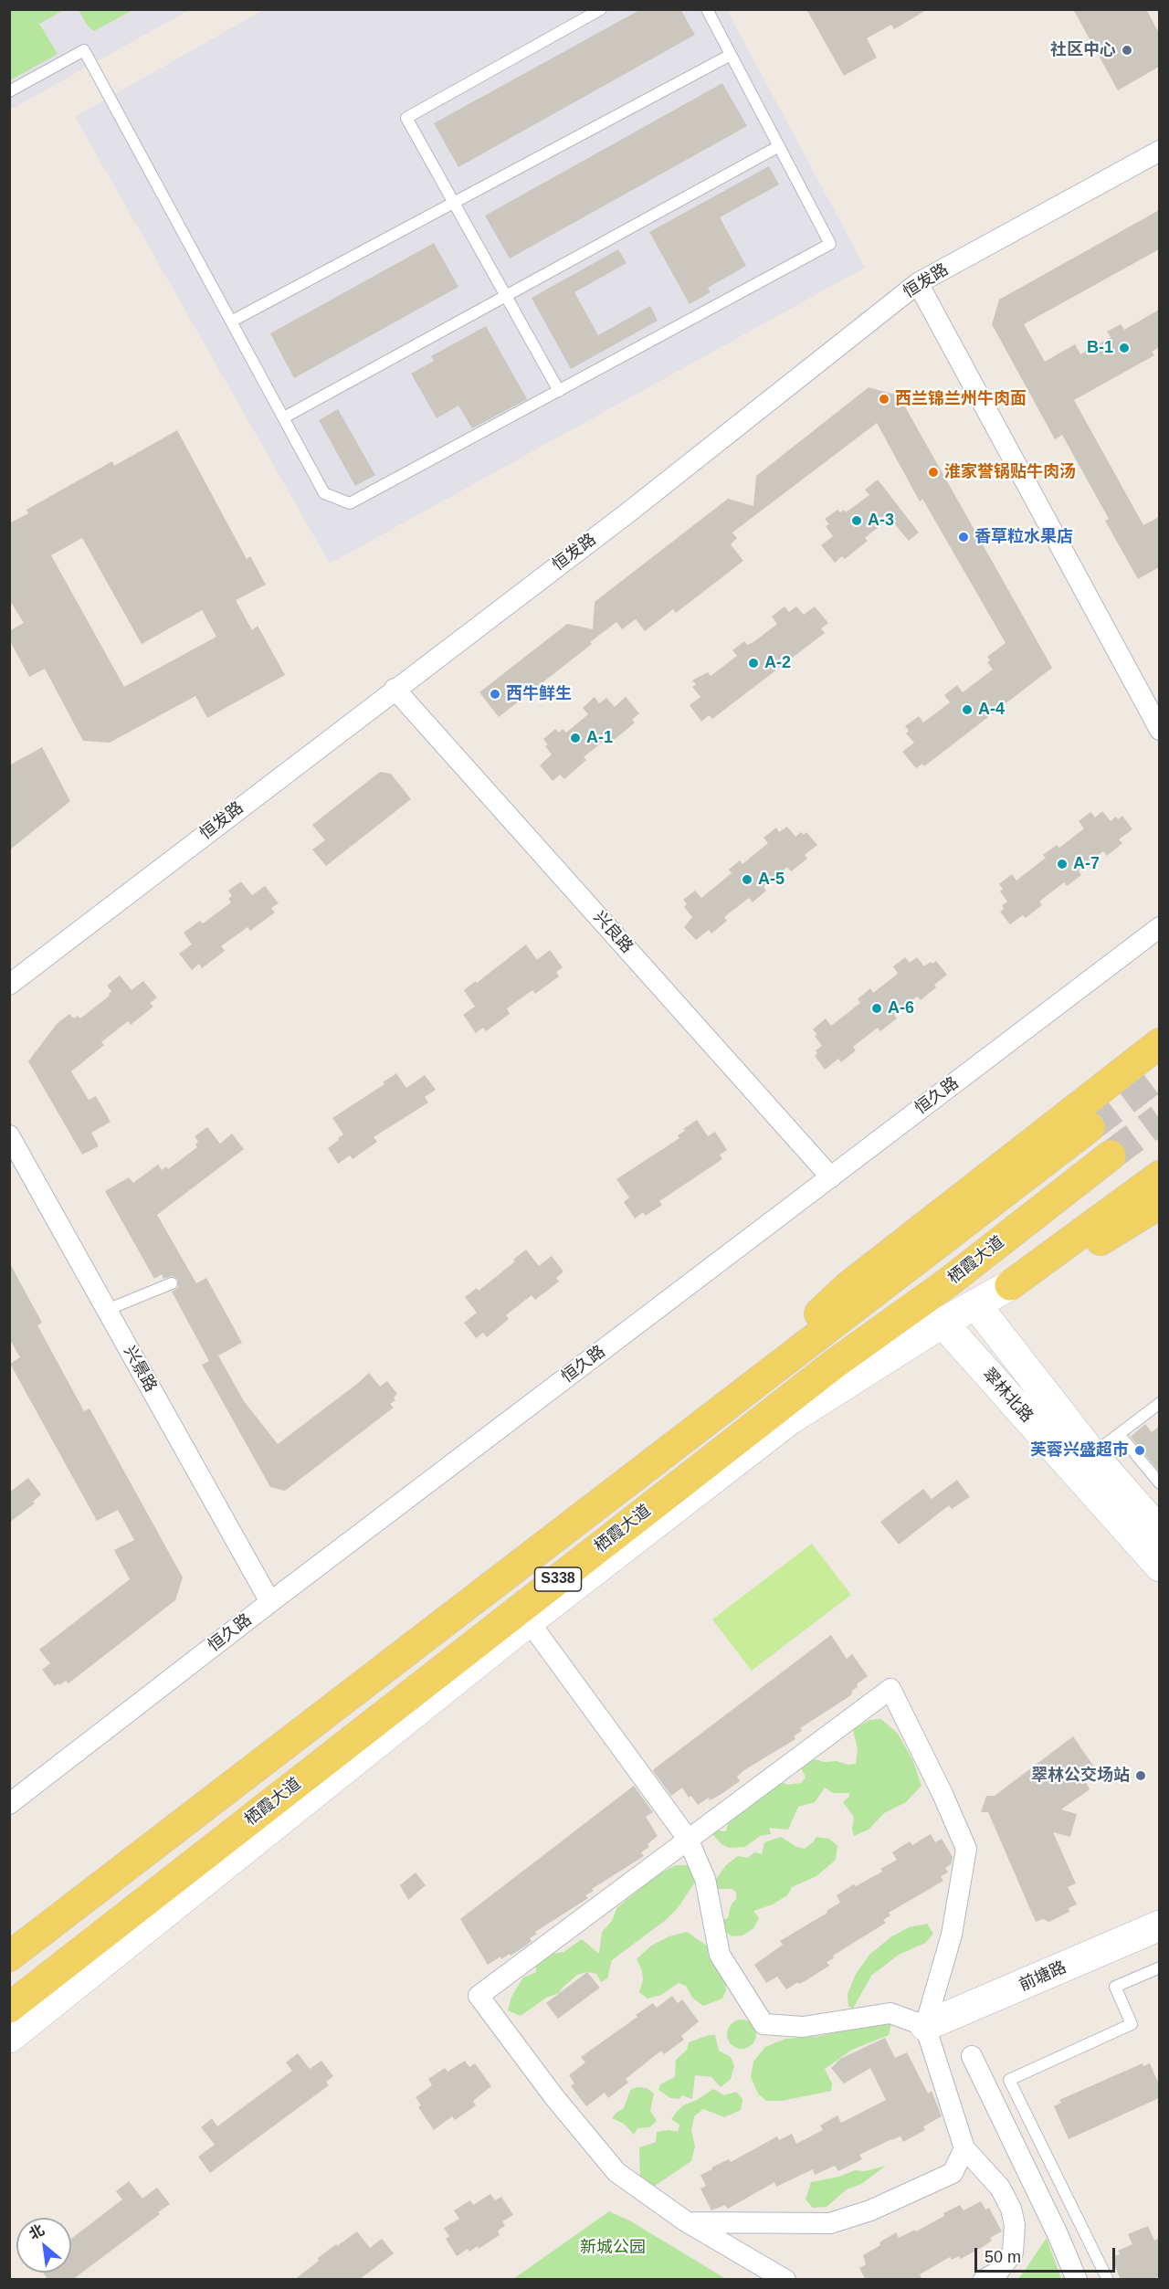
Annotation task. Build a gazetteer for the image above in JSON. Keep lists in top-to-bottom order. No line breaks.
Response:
{"streets":{"main road":["栖霞大道","S338"],"street":["恒发路","兴良路","恒久路","兴景路","翠林北路","前塘路"]},"crossings":[["恒发路","兴良路"],["兴良路","恒久路"],["恒久路","兴景路"]],"parks":["新城公园"],"places":["社区中心","B-1","西兰锦兰州牛肉面","淮家誉锅贴牛肉汤","A-3","香草粒水果店","A-2","西牛鲜生","A-4","A-1","A-7","A-5","A-6","芙蓉兴盛超市","翠林公交场站"],"scale_bar":"50 m","north":"top left"}
